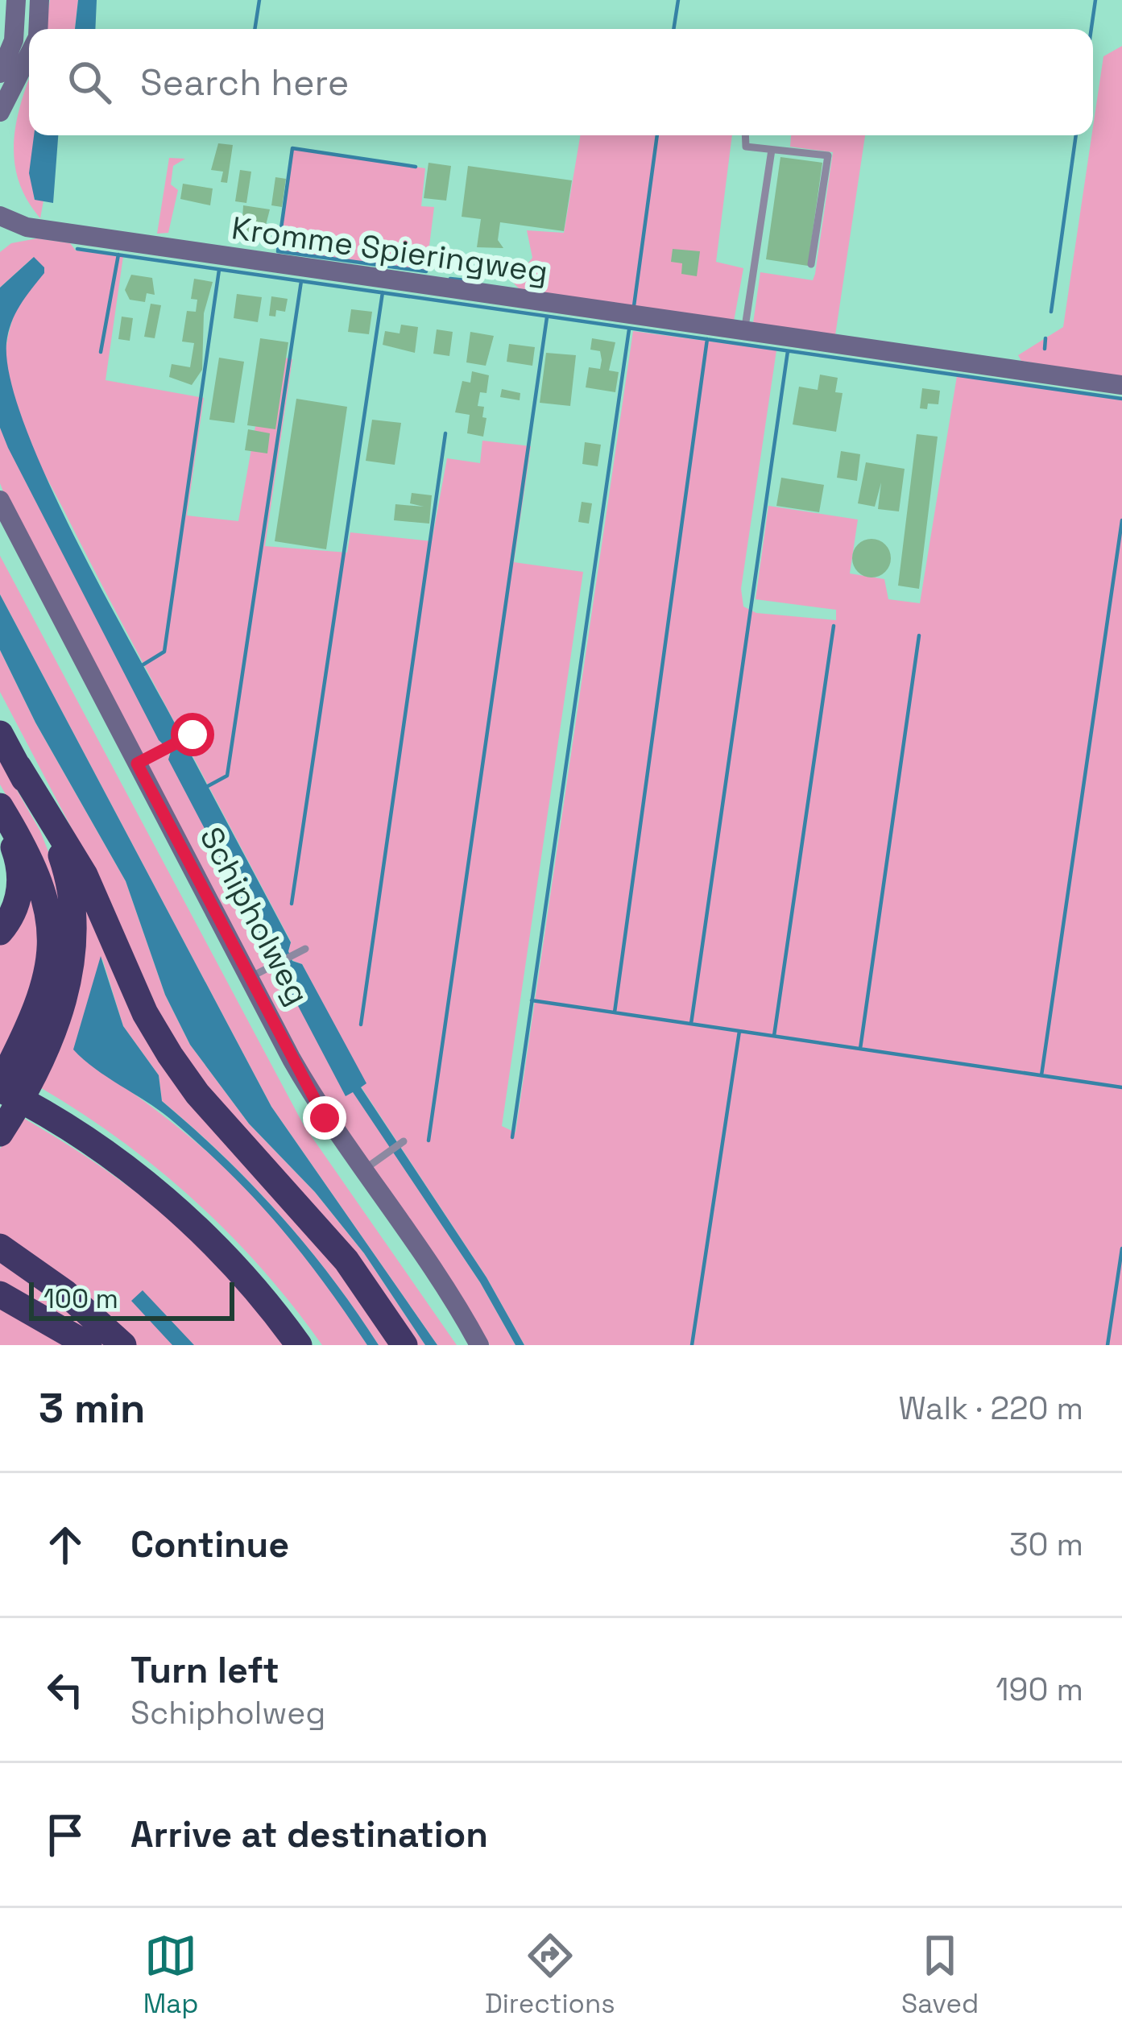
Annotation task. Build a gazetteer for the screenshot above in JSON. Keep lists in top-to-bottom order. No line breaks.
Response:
{"streets":{"main road":["Kromme Spieringweg","Schipholweg"]},"scale_bar":"100 m","page":{"search":"Search here","scale":"100 m","heading":["3 min","Walk · 220 m"],"list":[["Continue","30 m"],["Turn left","Schipholweg","190 m"],"Arrive at destination"],"nav":["Map","Directions","Saved"]}}
